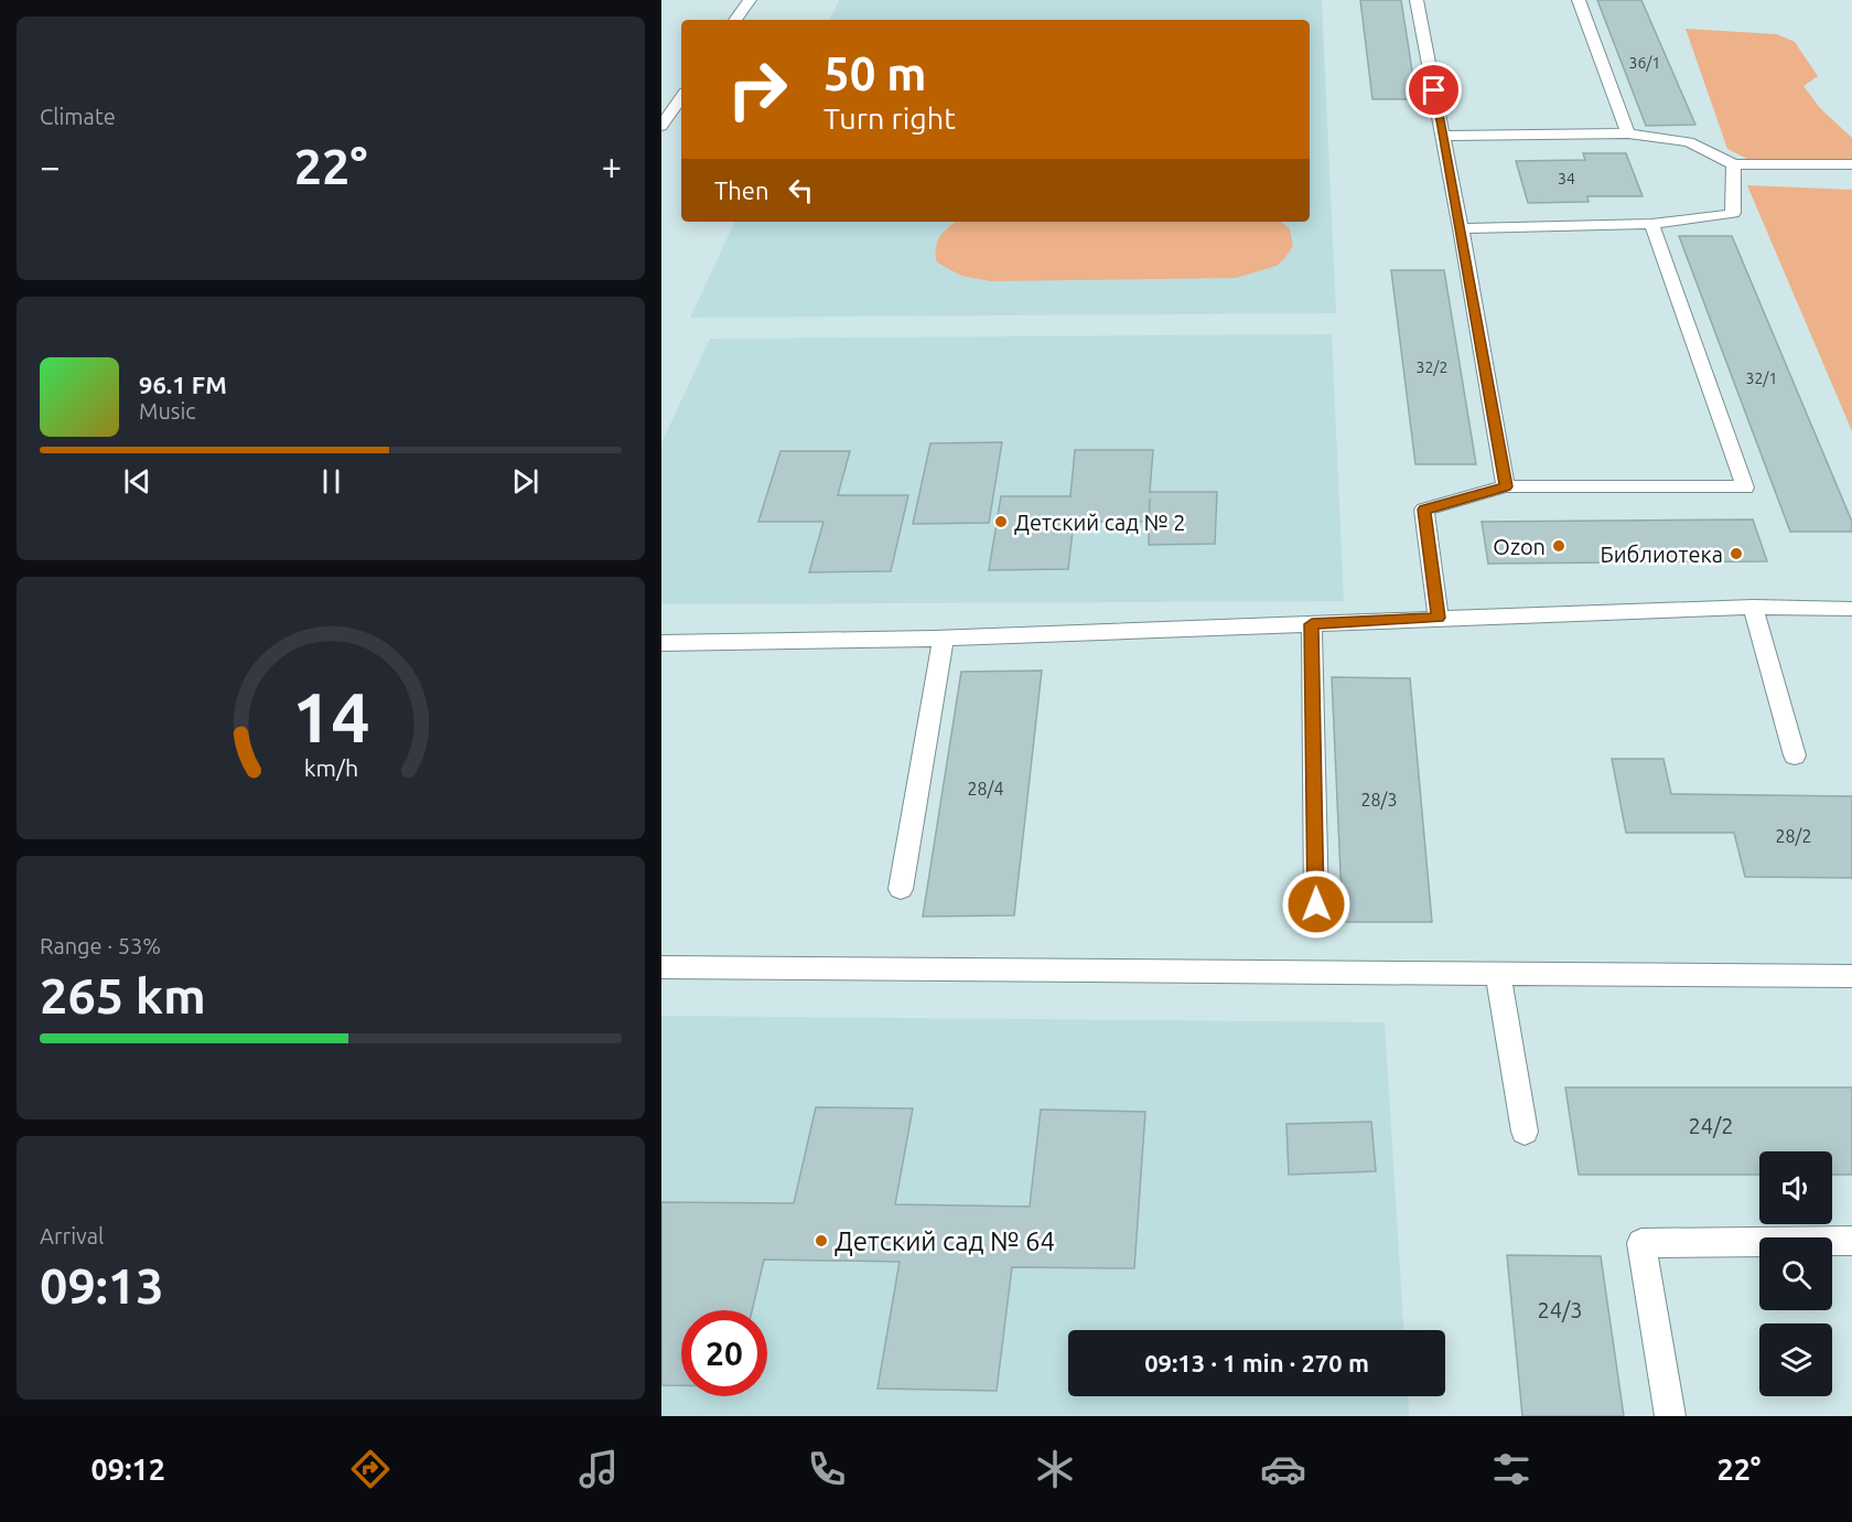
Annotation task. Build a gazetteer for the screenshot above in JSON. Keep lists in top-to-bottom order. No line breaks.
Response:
{"places":["Детский сад № 2","Ozon","Библиотека","Детский сад № 64"],"house_numbers":["36/1","34","32/2","32/1","28/4","28/3","28/2","24/2","24/3"],"page":{"tile":["Climate",["Range · 53%","265 km"],["Arrival","09:13"]],"turn":["50 m","Turn right"],"heat":["−","22°","+"],"then":"Then","song":["96.1 FM","Music"],"limit":"20","trip":"09:13 · 1 min · 270 m","tabs":["09:12","22°"],"gauge":["14","km/h"]}}
